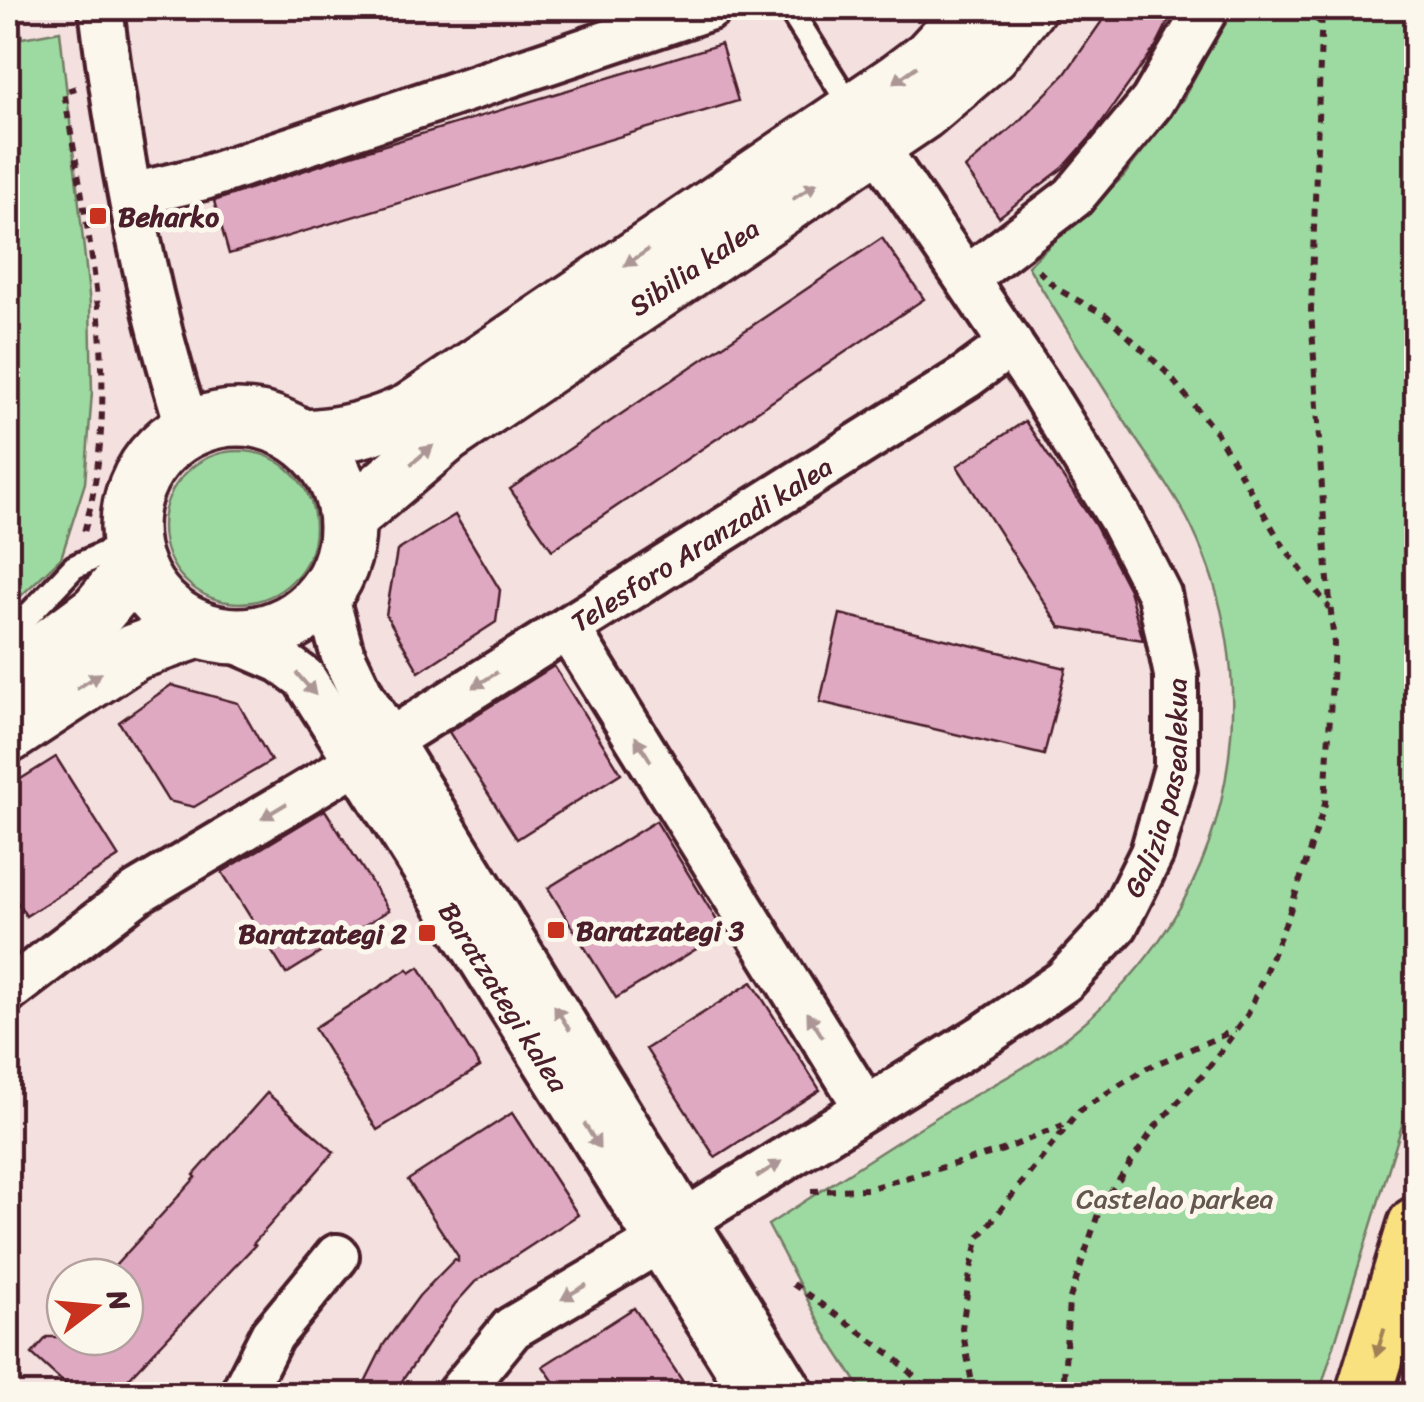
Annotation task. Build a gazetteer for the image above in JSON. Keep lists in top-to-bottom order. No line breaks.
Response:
{"streets":{"main road":["Sibilia kalea"],"street":["Telesforo Aranzadi kalea","Galizia pasealekua","Baratzategi kalea"]},"crossings":[["Sibilia kalea","Galizia pasealekua"],["Sibilia kalea","Baratzategi kalea"],["Telesforo Aranzadi kalea","Galizia pasealekua"],["Telesforo Aranzadi kalea","Baratzategi kalea"],["Galizia pasealekua","Baratzategi kalea"]],"one_way":["Telesforo Aranzadi kalea"],"parks":["Castelao parkea"],"places":{"transit":["Beharko","Baratzategi 3","Baratzategi 2"]},"north":"right"}
